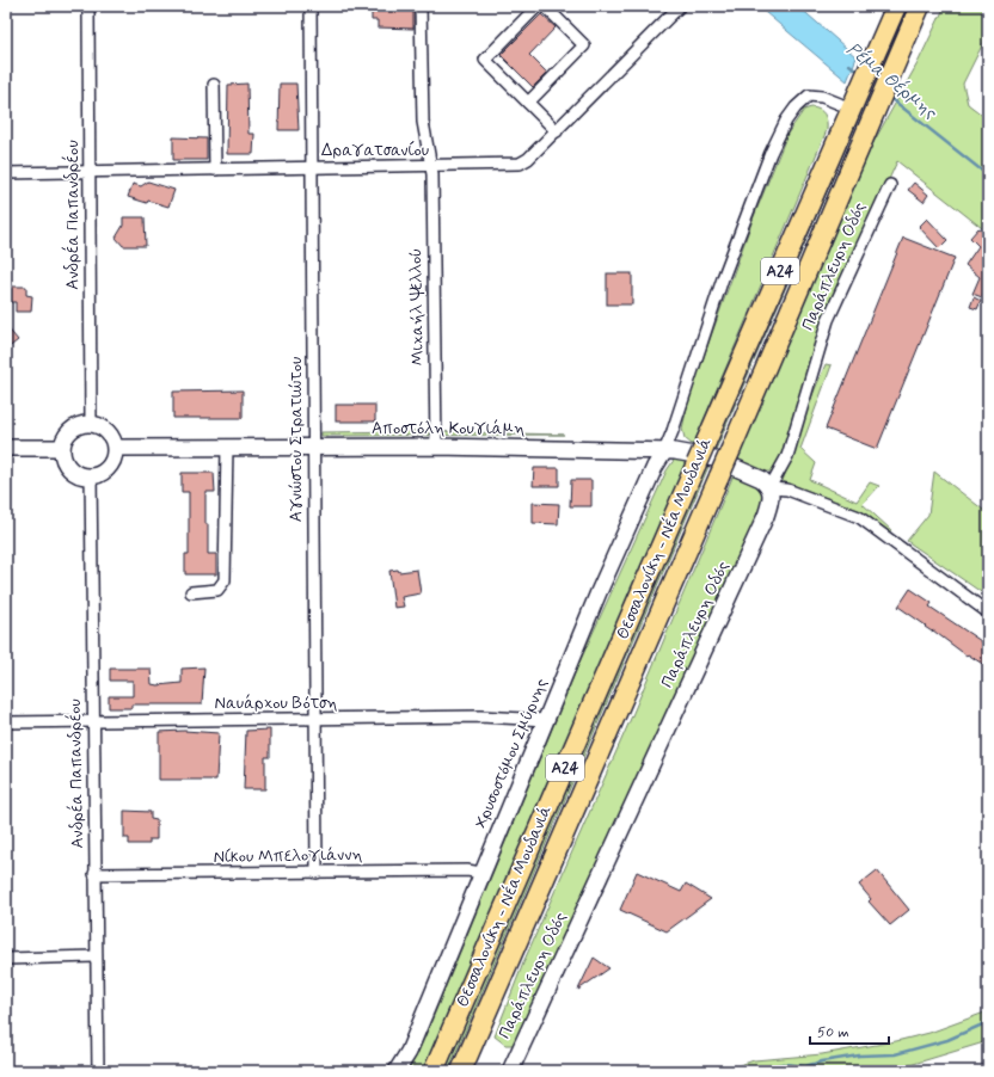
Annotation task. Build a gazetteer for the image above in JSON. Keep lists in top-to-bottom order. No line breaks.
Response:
{"streets":{"highway":["Α24","Θεσσαλονίκη - Νέα Μουδανιά"],"street":["Δραγατσανίου","Ανδρέα Παπανδρέου","Παράπλευρη Οδός","Μιχαήλ Ψελλού","Αποστόλη Κουγιάμη","Αγνώστου Στρατιώτου","Ναυάρχου Βότση","Χρυσοστόμου Σμύρνης","Νίκου Μπελογιάννη"]},"crossings":[["Δραγατσανίου","Ανδρέα Παπανδρέου"],["Δραγατσανίου","Μιχαήλ Ψελλού"],["Δραγατσανίου","Αγνώστου Στρατιώτου"],["Ανδρέα Παπανδρέου","Αποστόλη Κουγιάμη"],["Ανδρέα Παπανδρέου","Ναυάρχου Βότση"],["Ανδρέα Παπανδρέου","Νίκου Μπελογιάννη"],["Παράπλευρη Οδός","Αποστόλη Κουγιάμη"],["Μιχαήλ Ψελλού","Αποστόλη Κουγιάμη"],["Αποστόλη Κουγιάμη","Αγνώστου Στρατιώτου"],["Αποστόλη Κουγιάμη","Χρυσοστόμου Σμύρνης"],["Αγνώστου Στρατιώτου","Ναυάρχου Βότση"],["Αγνώστου Στρατιώτου","Νίκου Μπελογιάννη"],["Ναυάρχου Βότση","Χρυσοστόμου Σμύρνης"],["Χρυσοστόμου Σμύρνης","Νίκου Μπελογιάννη"]],"water":["Ρέμα Θέρμης"],"scale_bar":"50 m"}
